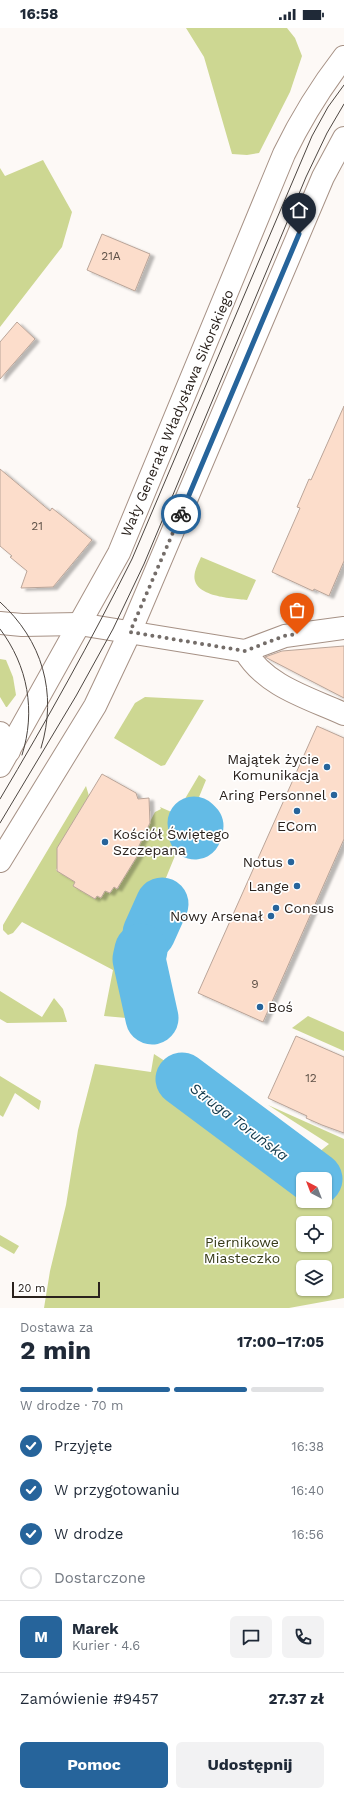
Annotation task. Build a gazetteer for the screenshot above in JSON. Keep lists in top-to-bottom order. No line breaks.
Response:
{"streets":{"street":["Wały Generała Władysława Sikorskiego"]},"water":["Struga Toruńska"],"parks":["Piernikowe Miasteczko"],"places":["Majątek życie Komunikacja","Aring Personnel","ECom","Kościół Świętego Szczepana","Notus","Lange","Consus","Nowy Arsenał","Boś"],"house_numbers":["21A","21","9","12"],"scale_bar":"20 m","north":"top left","page":{"status":"16:58","scale":"20 m","heading":["2 min","Dostawa za","17:00–17:05"],"panel":["Marek","Kurier · 4.6","Zamówienie #9457","27.37 zł"],"bar":"W drodze · 70 m","list":[["Przyjęte","16:38"],["W przygotowaniu","16:40"],["W drodze","16:56"],"Dostarczone"],"round":"M","buttons":["Pomoc","Udostępnij"]}}
